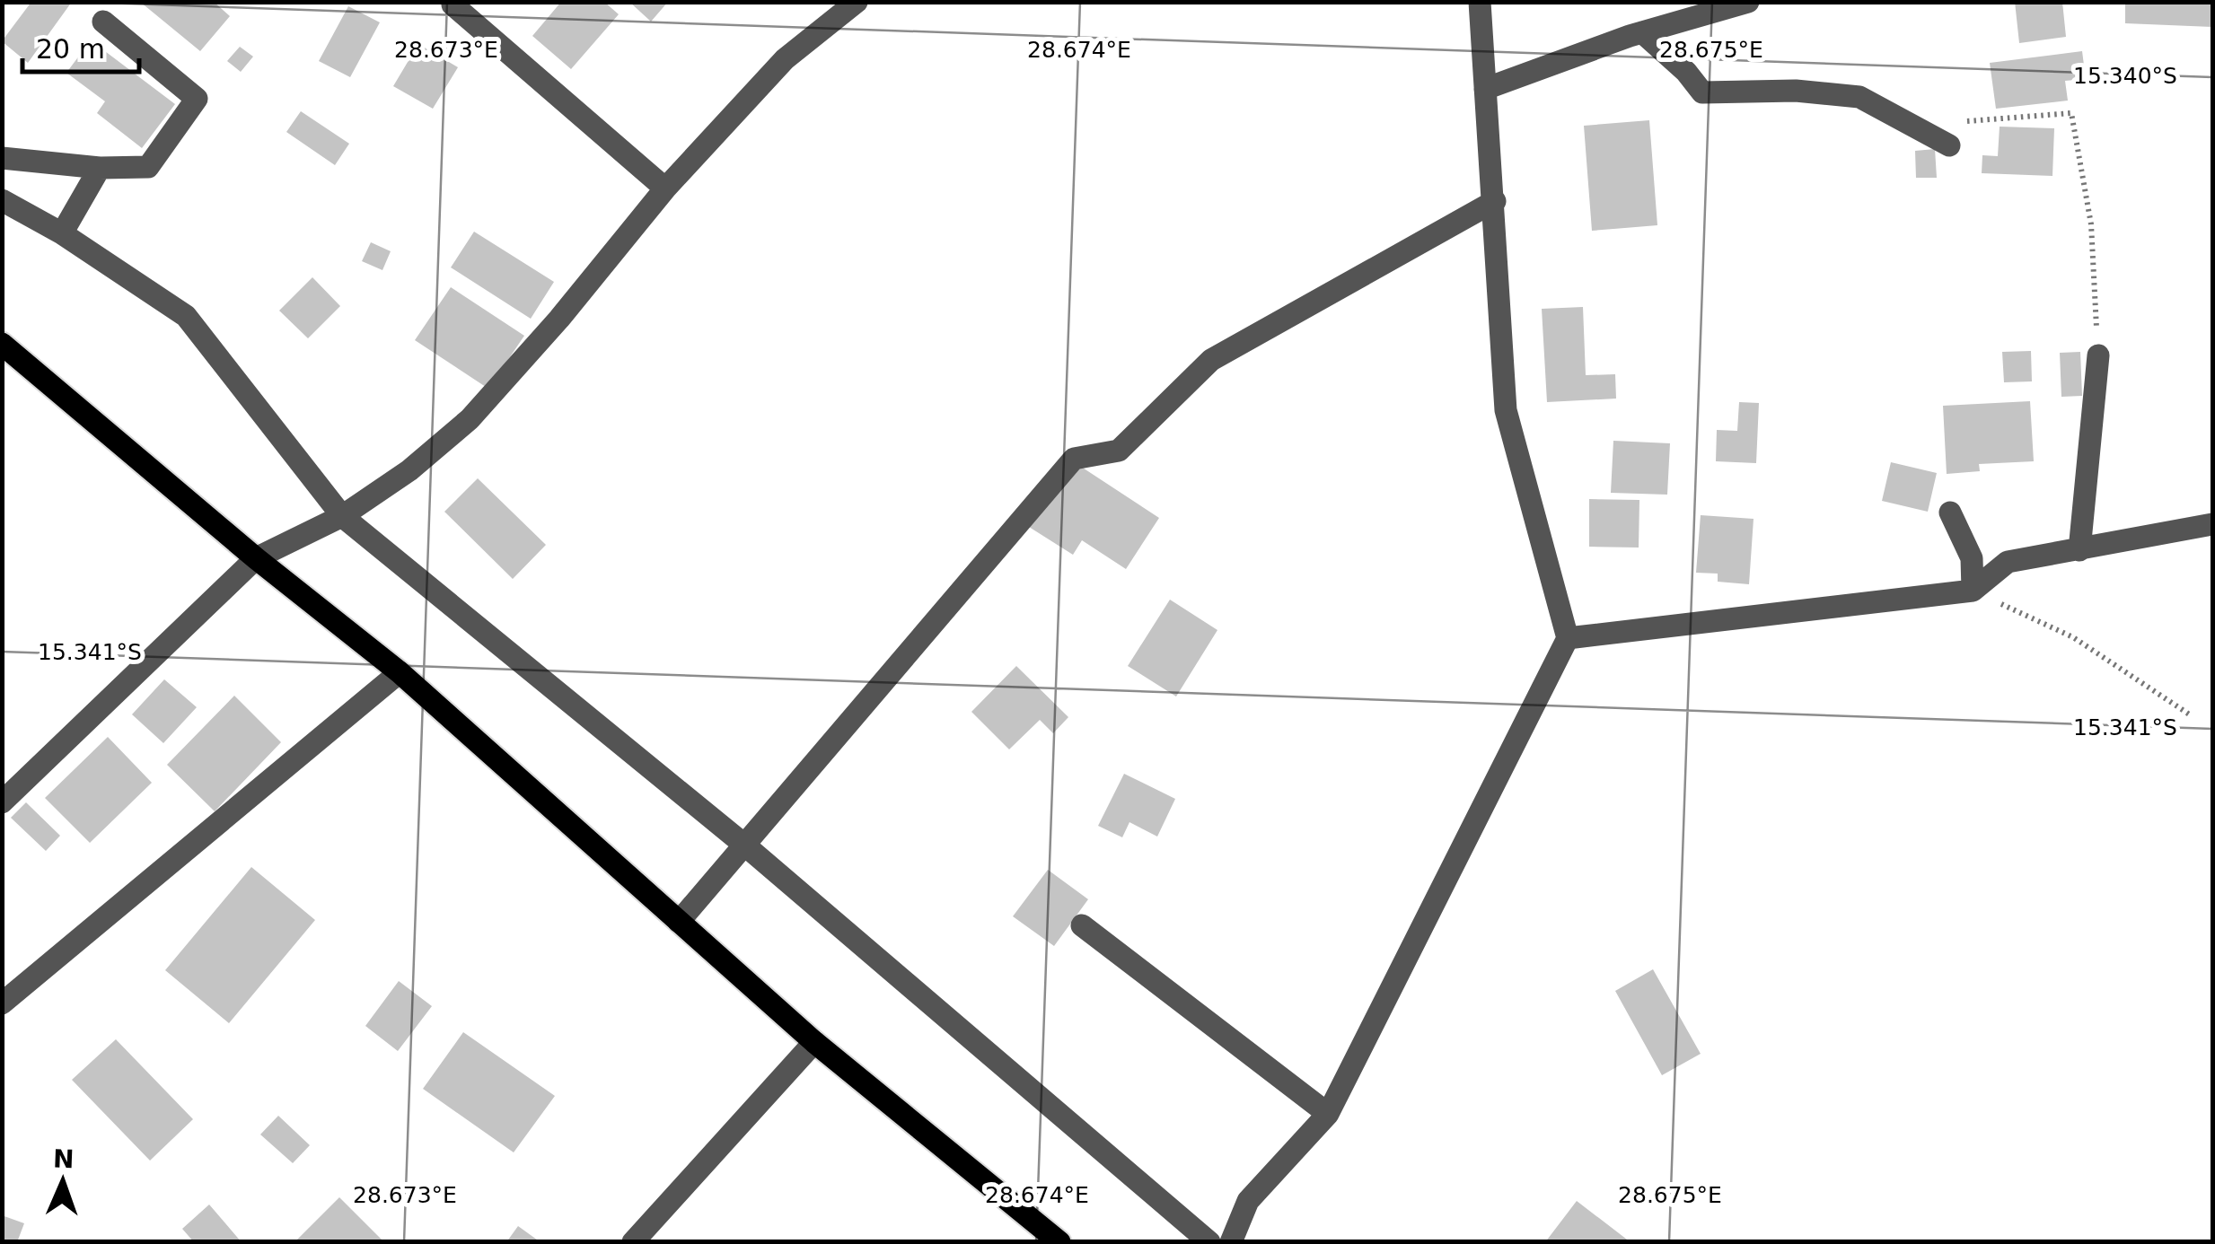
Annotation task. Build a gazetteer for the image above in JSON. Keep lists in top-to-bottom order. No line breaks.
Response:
{"scale_bar":"20 m","north":"top","coordinates":["28.673°E","28.674°E","28.675°E","15.340°S","15.341°S"]}
